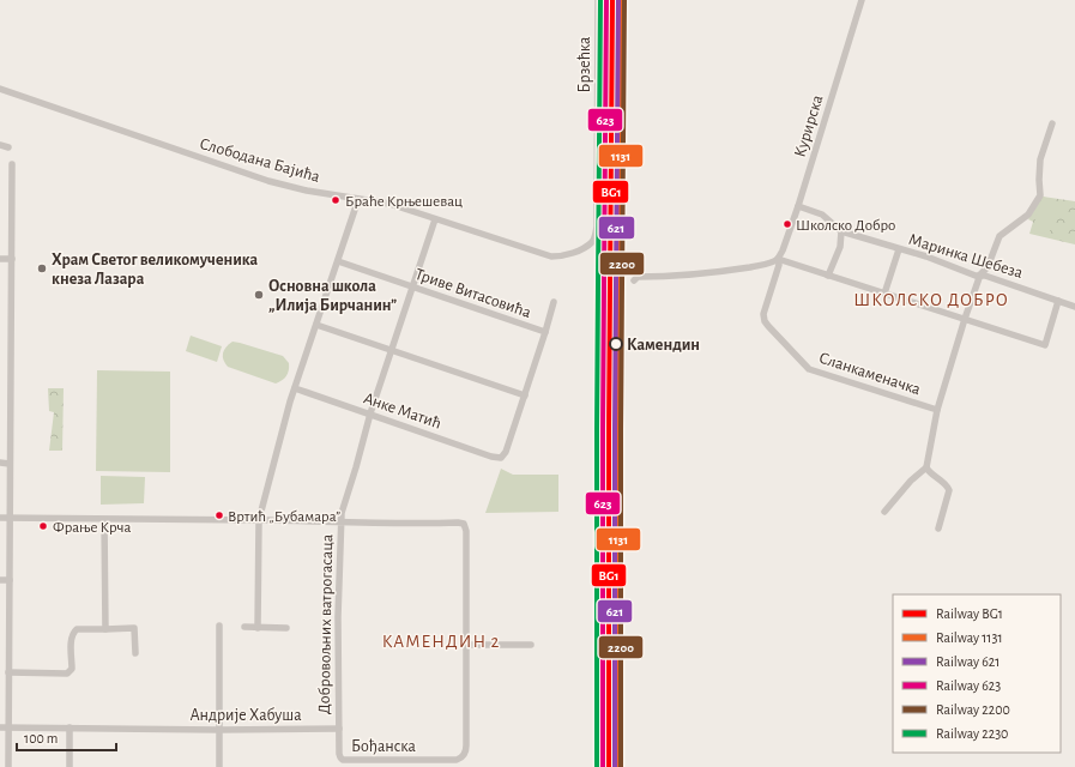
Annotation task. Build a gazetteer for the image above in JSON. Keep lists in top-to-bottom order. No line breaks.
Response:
{"streets":{"street":["Брзећка","Курирска","Слободана Бајића","Маринка Шебеза","Триве Витасовића","Сланкаменачка","Анке Матић","Добровољних ватрогасаца","Андрије Хабуша","Бођанска"]},"crossings":[["Брзећка","Слободана Бајића"],["Курирска","Маринка Шебеза"],["Курирска","Сланкаменачка"],["Слободана Бајића","Добровољних ватрогасаца"],["Триве Витасовића","Добровољних ватрогасаца"],["Анке Матић","Добровољних ватрогасаца"],["Добровољних ватрогасаца","Андрије Хабуша"],["Добровољних ватрогасаца","Бођанска"],["Андрије Хабуша","Бођанска"]],"districts":["ШКОЛСКО ДОБРО","КАМЕНДИН 2"],"places":["Браће Крњешевац","Школско Добро","Храм Светог великомученика кнеза Лазара","Основна школа „Илија Бирчанин”","Камендин","Вртић „Бубамара”","Фрање Крча"],"lines":["rail line BG1","rail line 1131","rail line 621","rail line 623","rail line 2200","rail line 2230"],"legend":["Railway BG1","Railway 1131","Railway 621","Railway 623","Railway 2200","Railway 2230"],"scale_bar":"100 m"}
